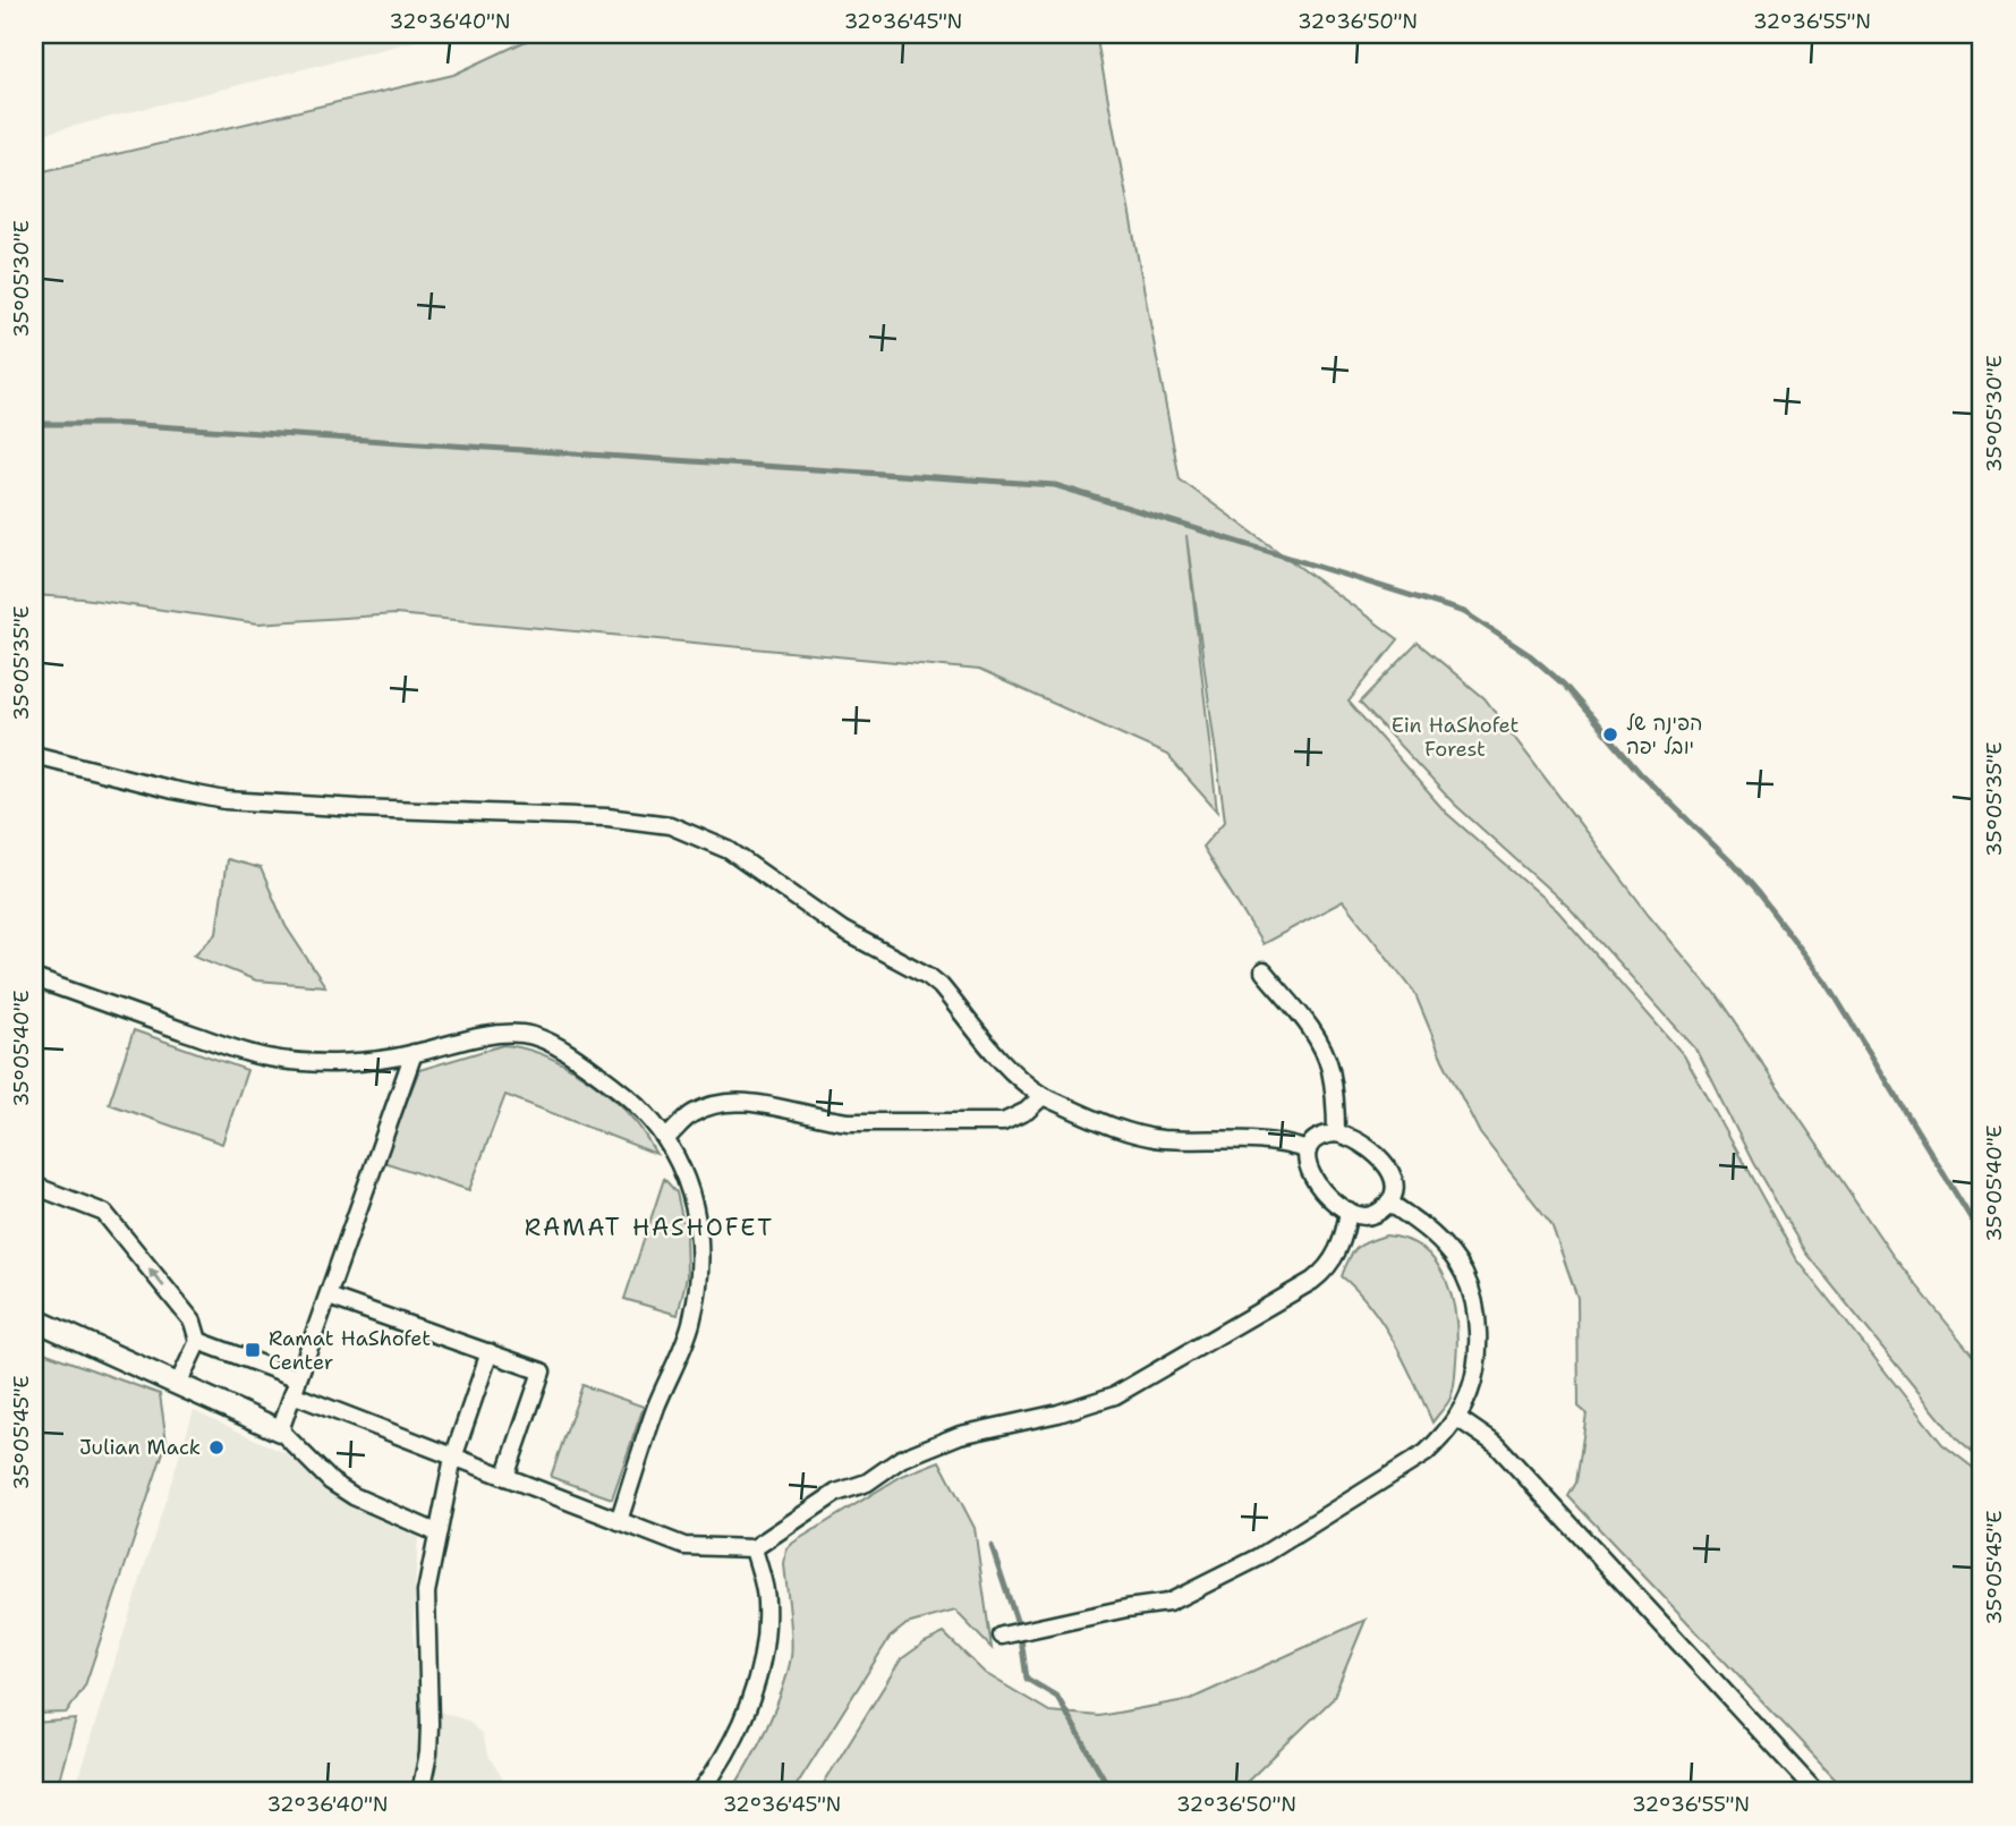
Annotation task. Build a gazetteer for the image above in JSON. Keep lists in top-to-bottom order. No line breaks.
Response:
{"districts":["RAMAT HASHOFET"],"parks":["Ein HaShofet Forest"],"places":{"other":["הפינה של יובל יפה","Julian Mack"],"transit":["Ramat HaShofet Center"]},"coordinates":["32°36'40\"N","32°36'45\"N","32°36'50\"N","32°36'55\"N","35°05'30\"E","35°05'35\"E","35°05'40\"E","35°05'45\"E"]}
